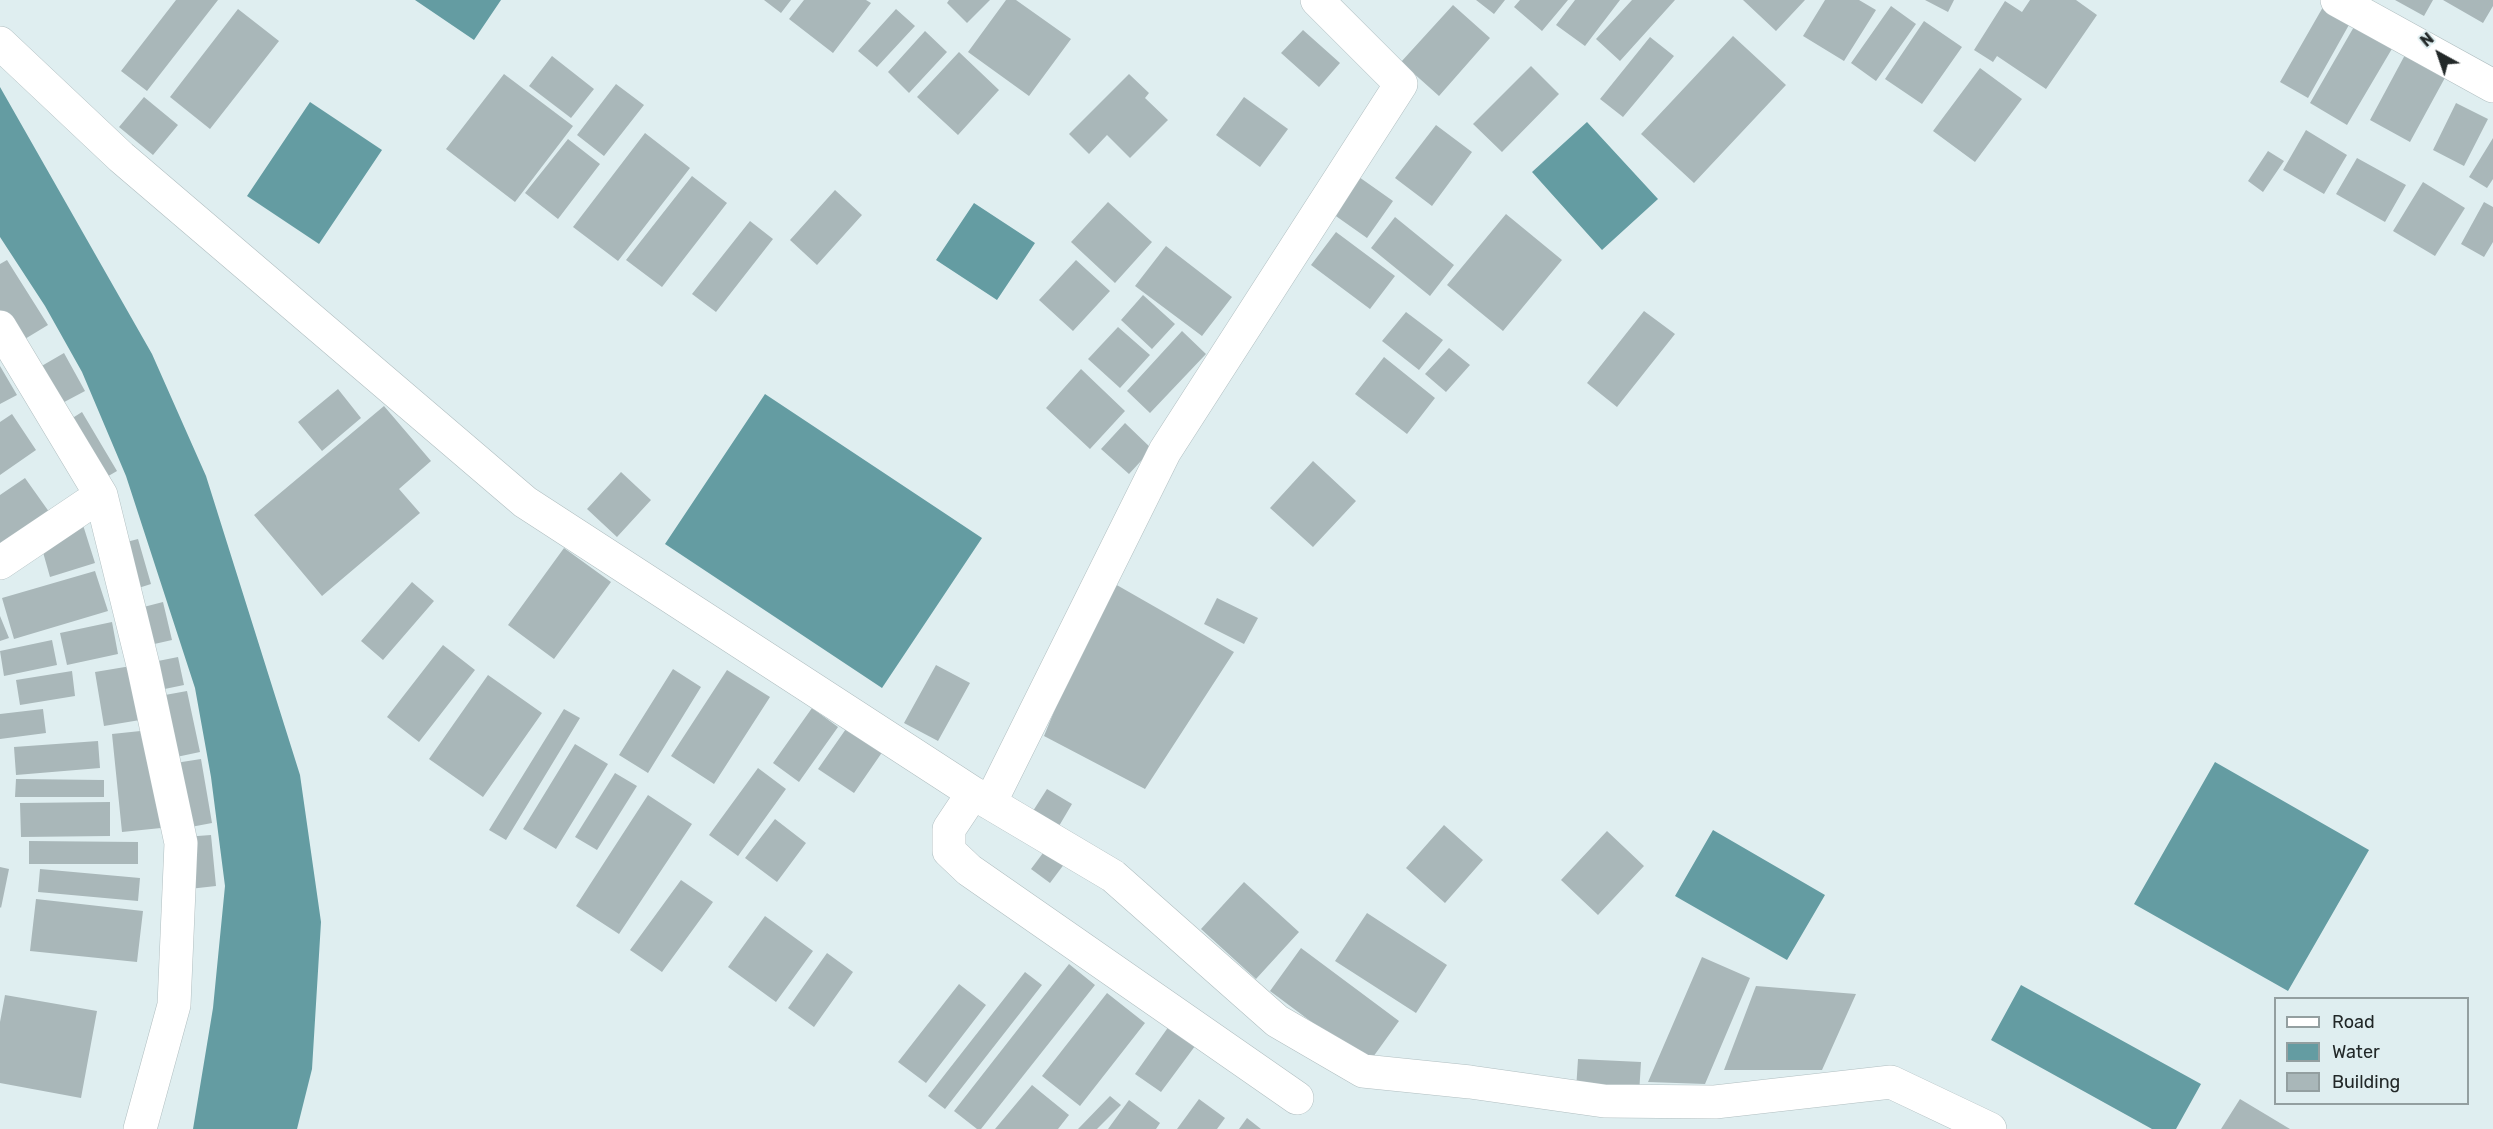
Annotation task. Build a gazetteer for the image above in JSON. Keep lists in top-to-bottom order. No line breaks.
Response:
{"legend":["Road","Water","Building"],"north":"top left"}
